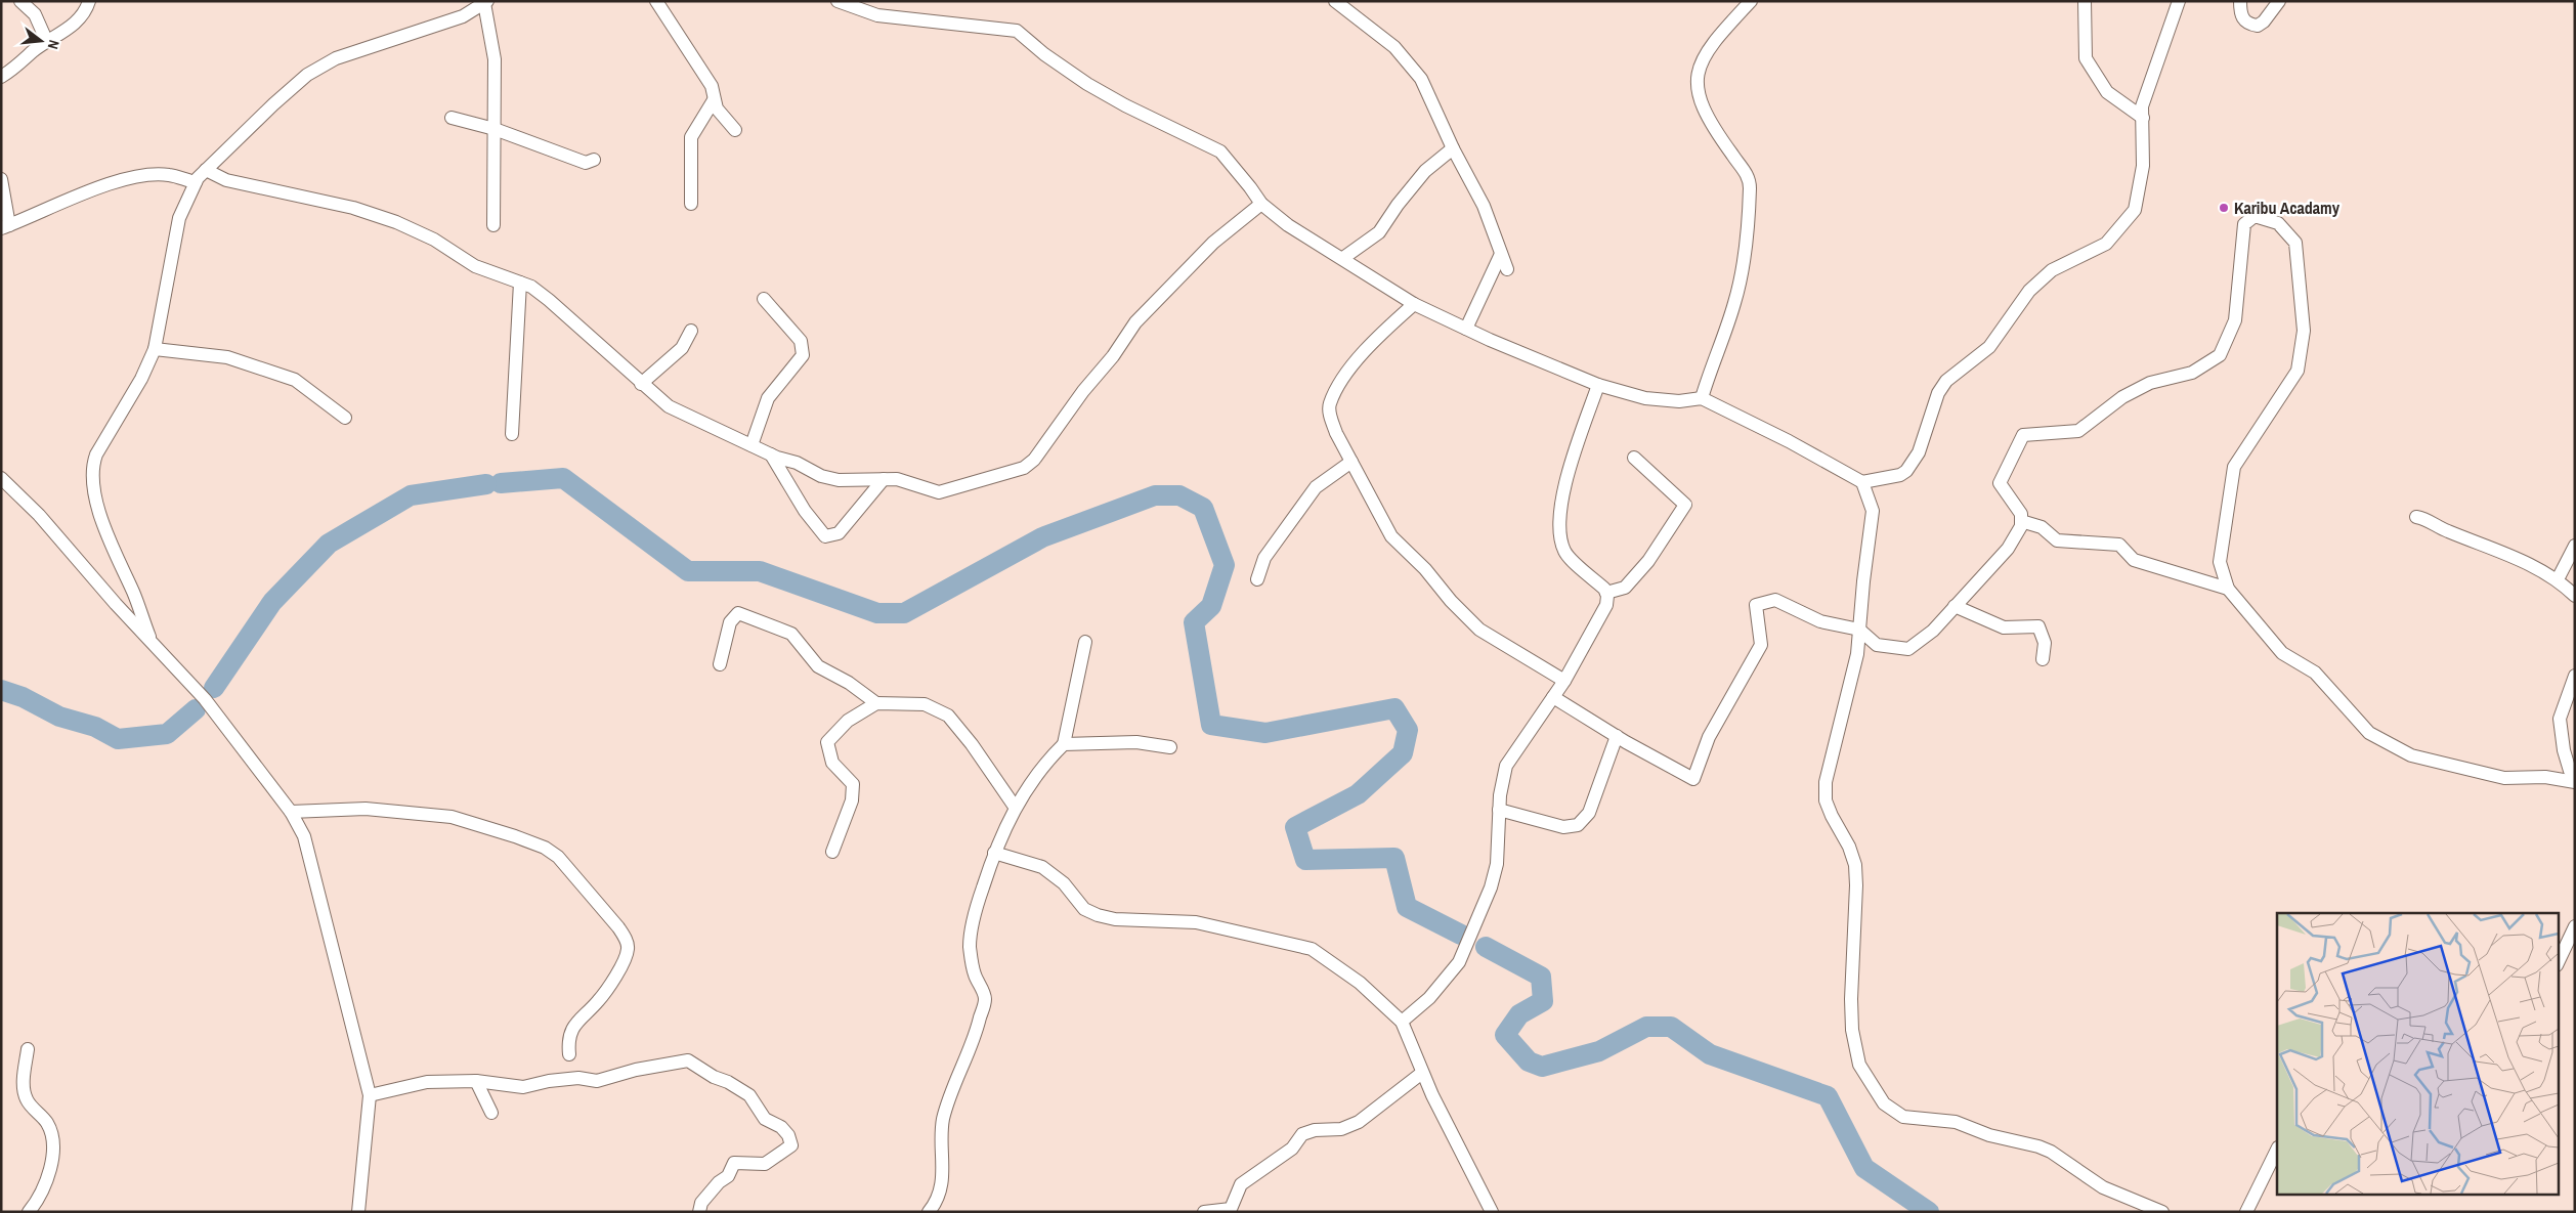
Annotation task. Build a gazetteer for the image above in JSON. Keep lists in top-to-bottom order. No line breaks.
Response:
{"places":["Karibu Acadamy"],"north":"right"}
